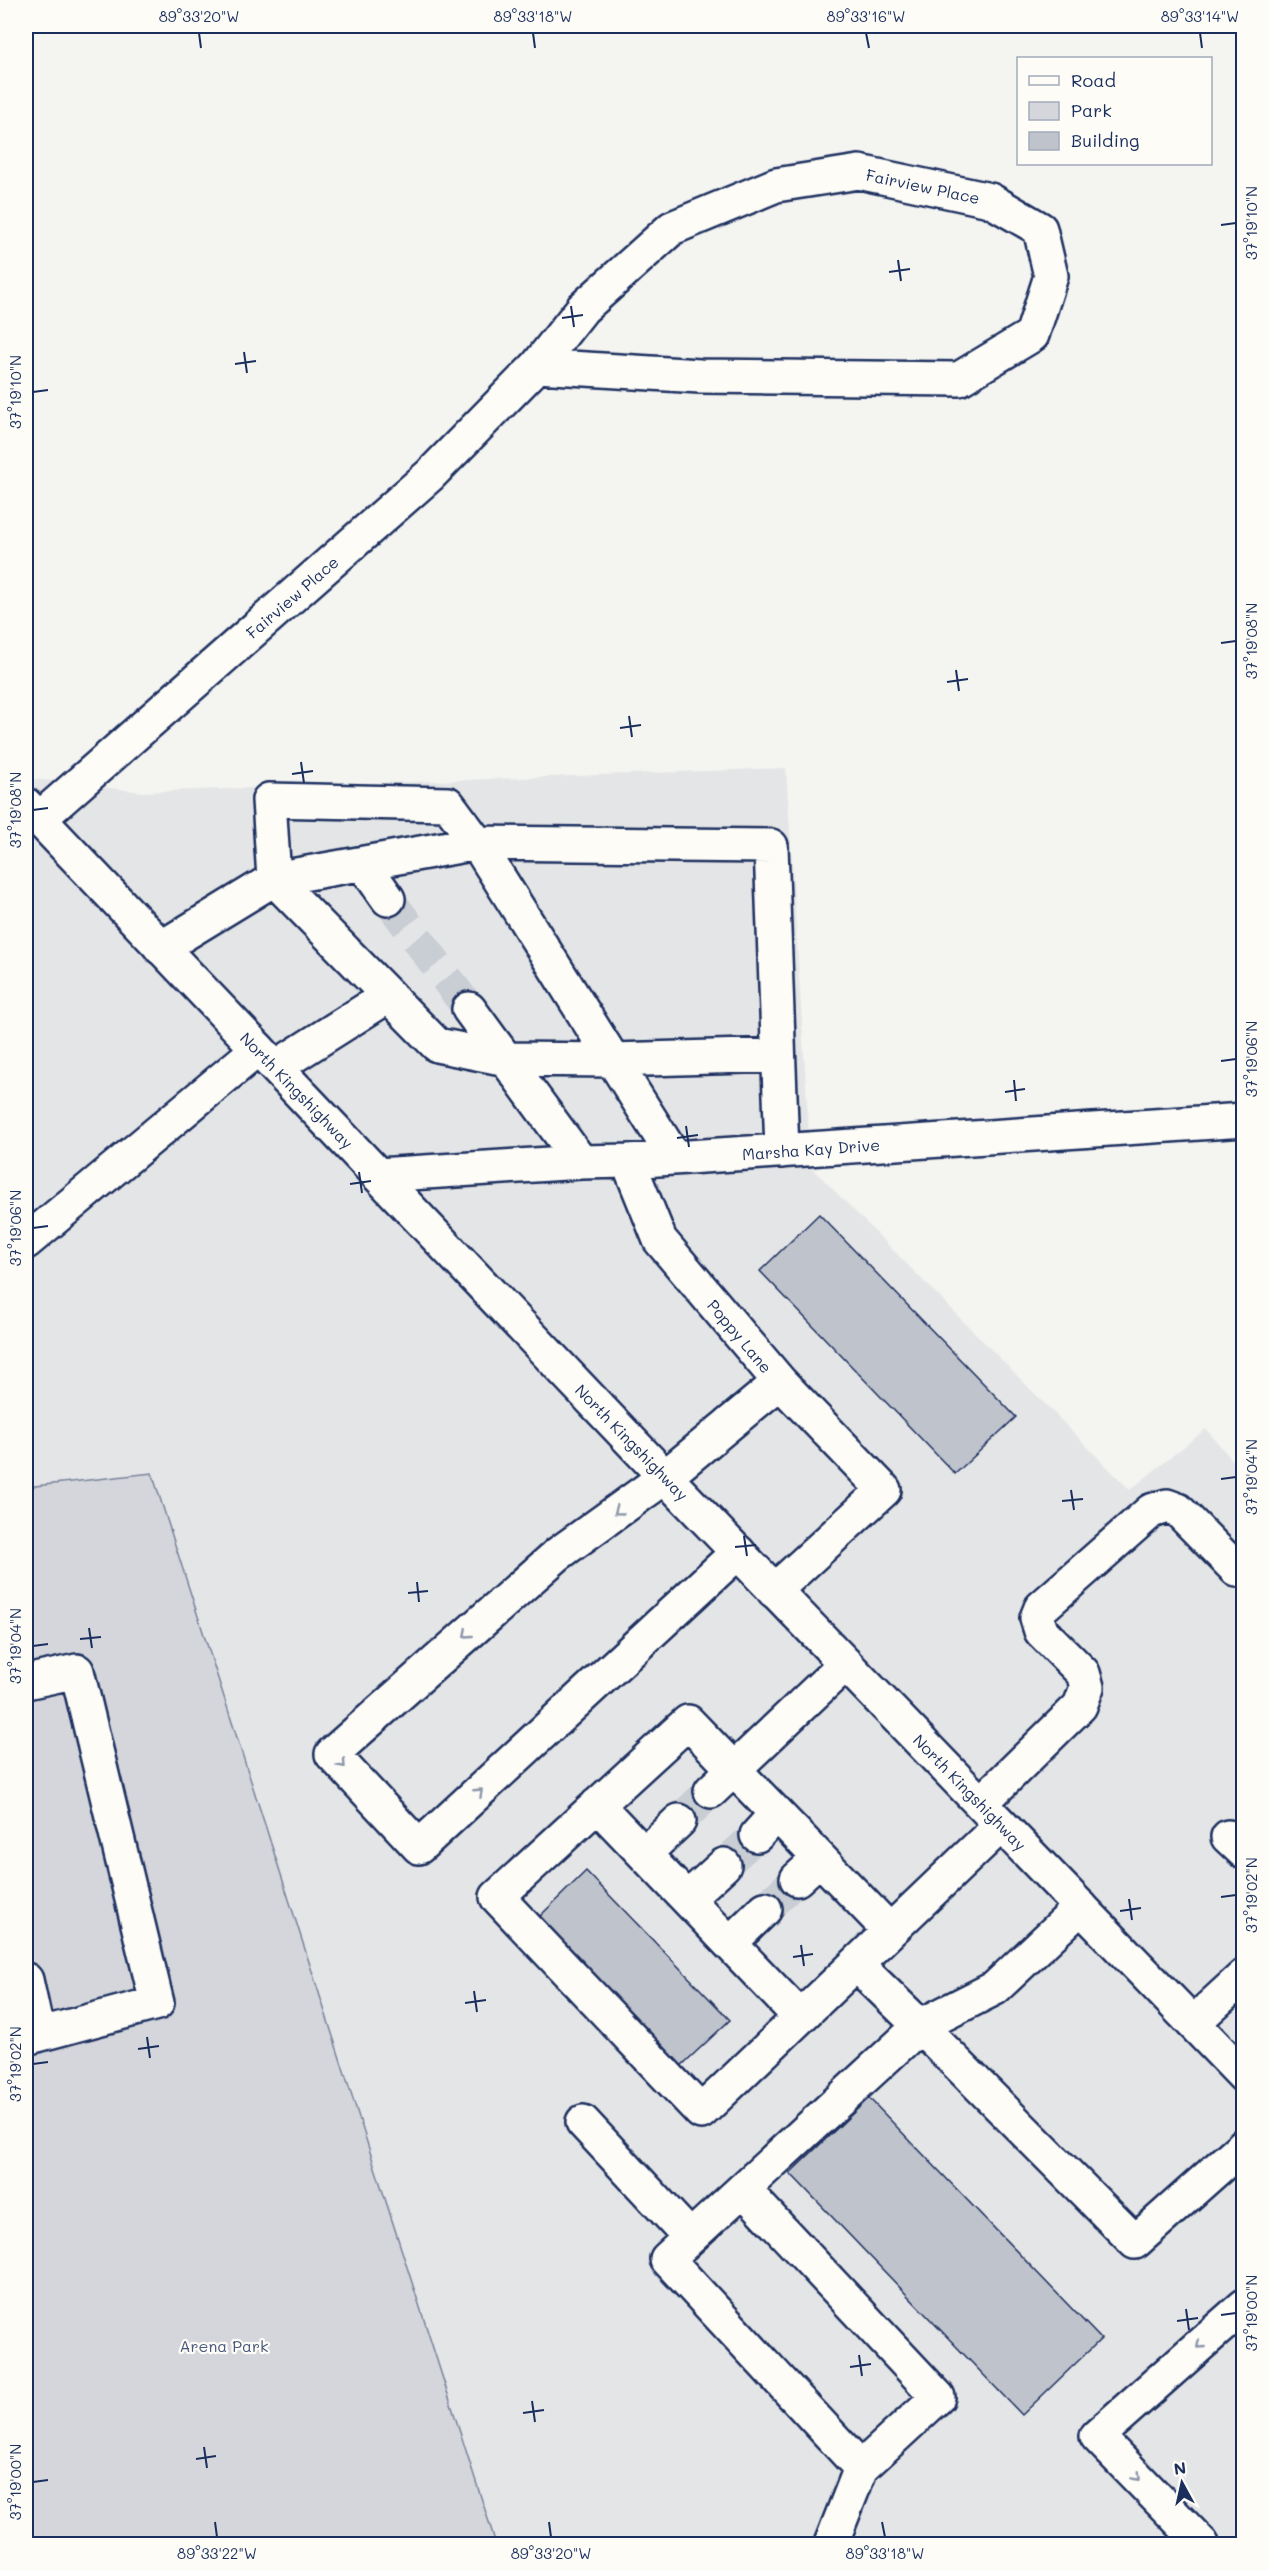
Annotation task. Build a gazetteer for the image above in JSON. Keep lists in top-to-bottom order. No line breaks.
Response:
{"streets":{"street":["Fairview Place","North Kingshighway","Marsha Kay Drive","Poppy Lane"]},"crossings":[["Fairview Place","North Kingshighway"],["North Kingshighway","Marsha Kay Drive"],["North Kingshighway","Poppy Lane"],["Marsha Kay Drive","Poppy Lane"]],"parks":["Arena Park"],"legend":["Road","Park","Building"],"north":"top","coordinates":["89°33'20\"W","89°33'18\"W","89°33'16\"W","89°33'14\"W","37°19'10\"N","37°19'08\"N","37°19'06\"N","37°19'04\"N","37°19'02\"N","37°19'00\"N","89°33'22\"W"]}
